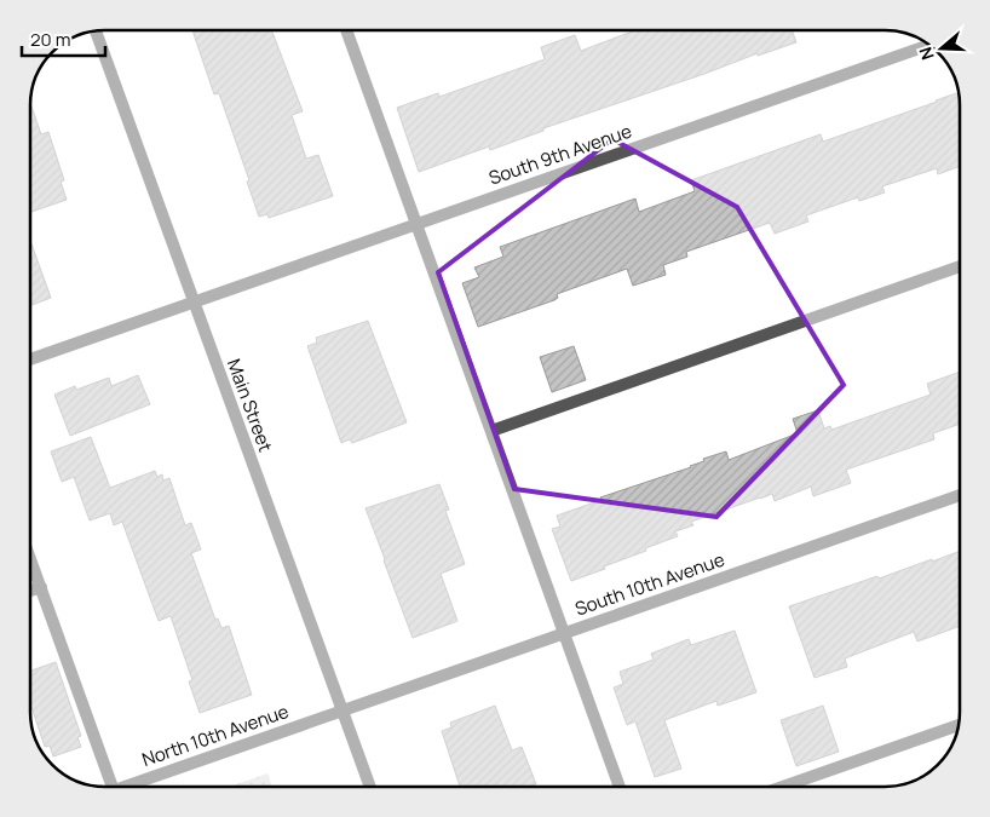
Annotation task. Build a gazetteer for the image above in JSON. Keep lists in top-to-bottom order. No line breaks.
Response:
{"streets":{"street":["South 9th Avenue","Main Street","South 10th Avenue","North 10th Avenue"]},"crossings":[["South 9th Avenue","Main Street"],["Main Street","South 10th Avenue"],["Main Street","North 10th Avenue"],["South 10th Avenue","North 10th Avenue"]],"scale_bar":"20 m","north":"left"}
